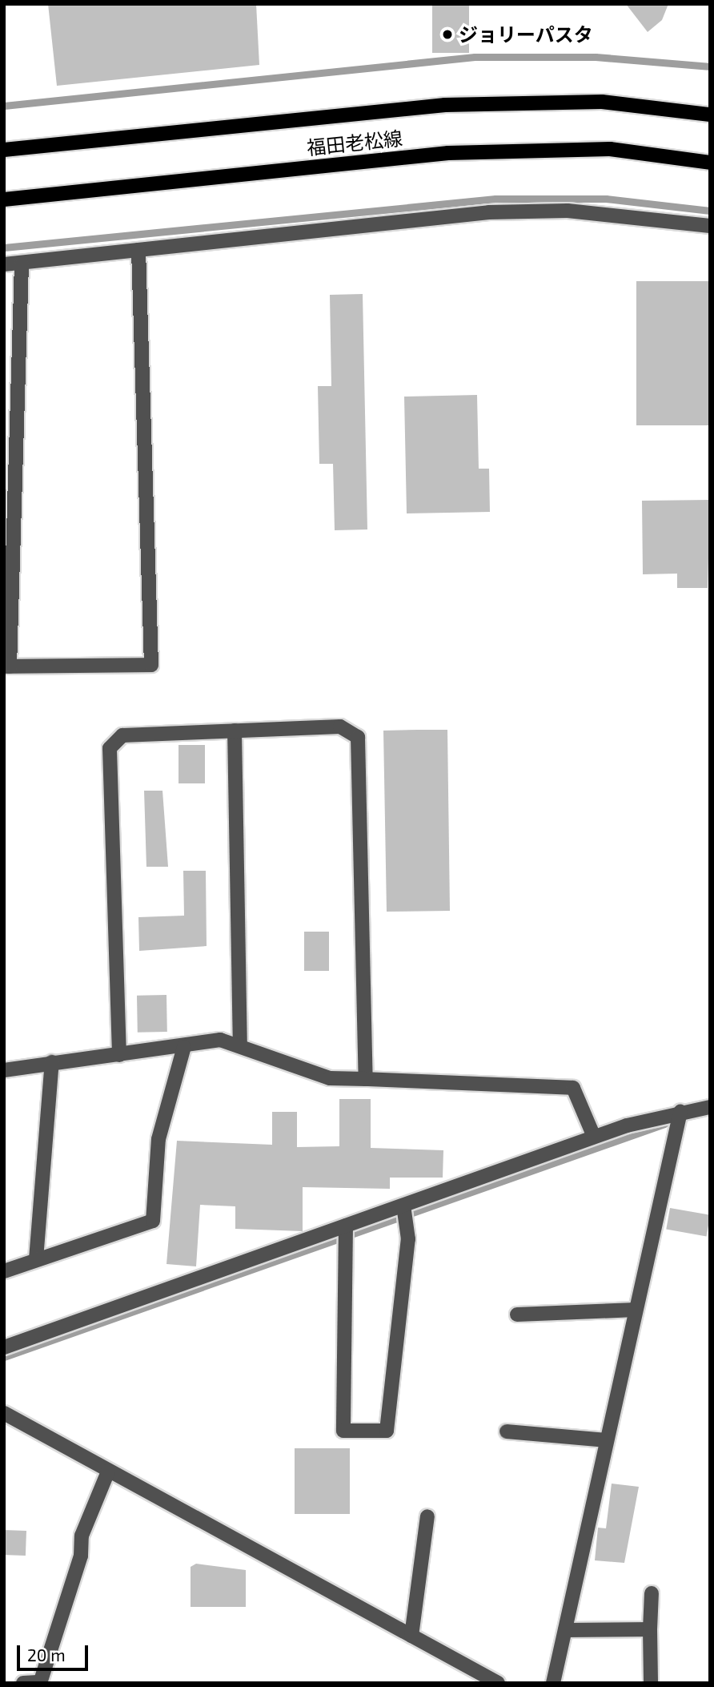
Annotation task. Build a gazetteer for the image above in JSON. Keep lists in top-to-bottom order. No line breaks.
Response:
{"streets":{"main road":["福田老松線"]},"places":["ジョリーパスタ"],"scale_bar":"20 m"}
